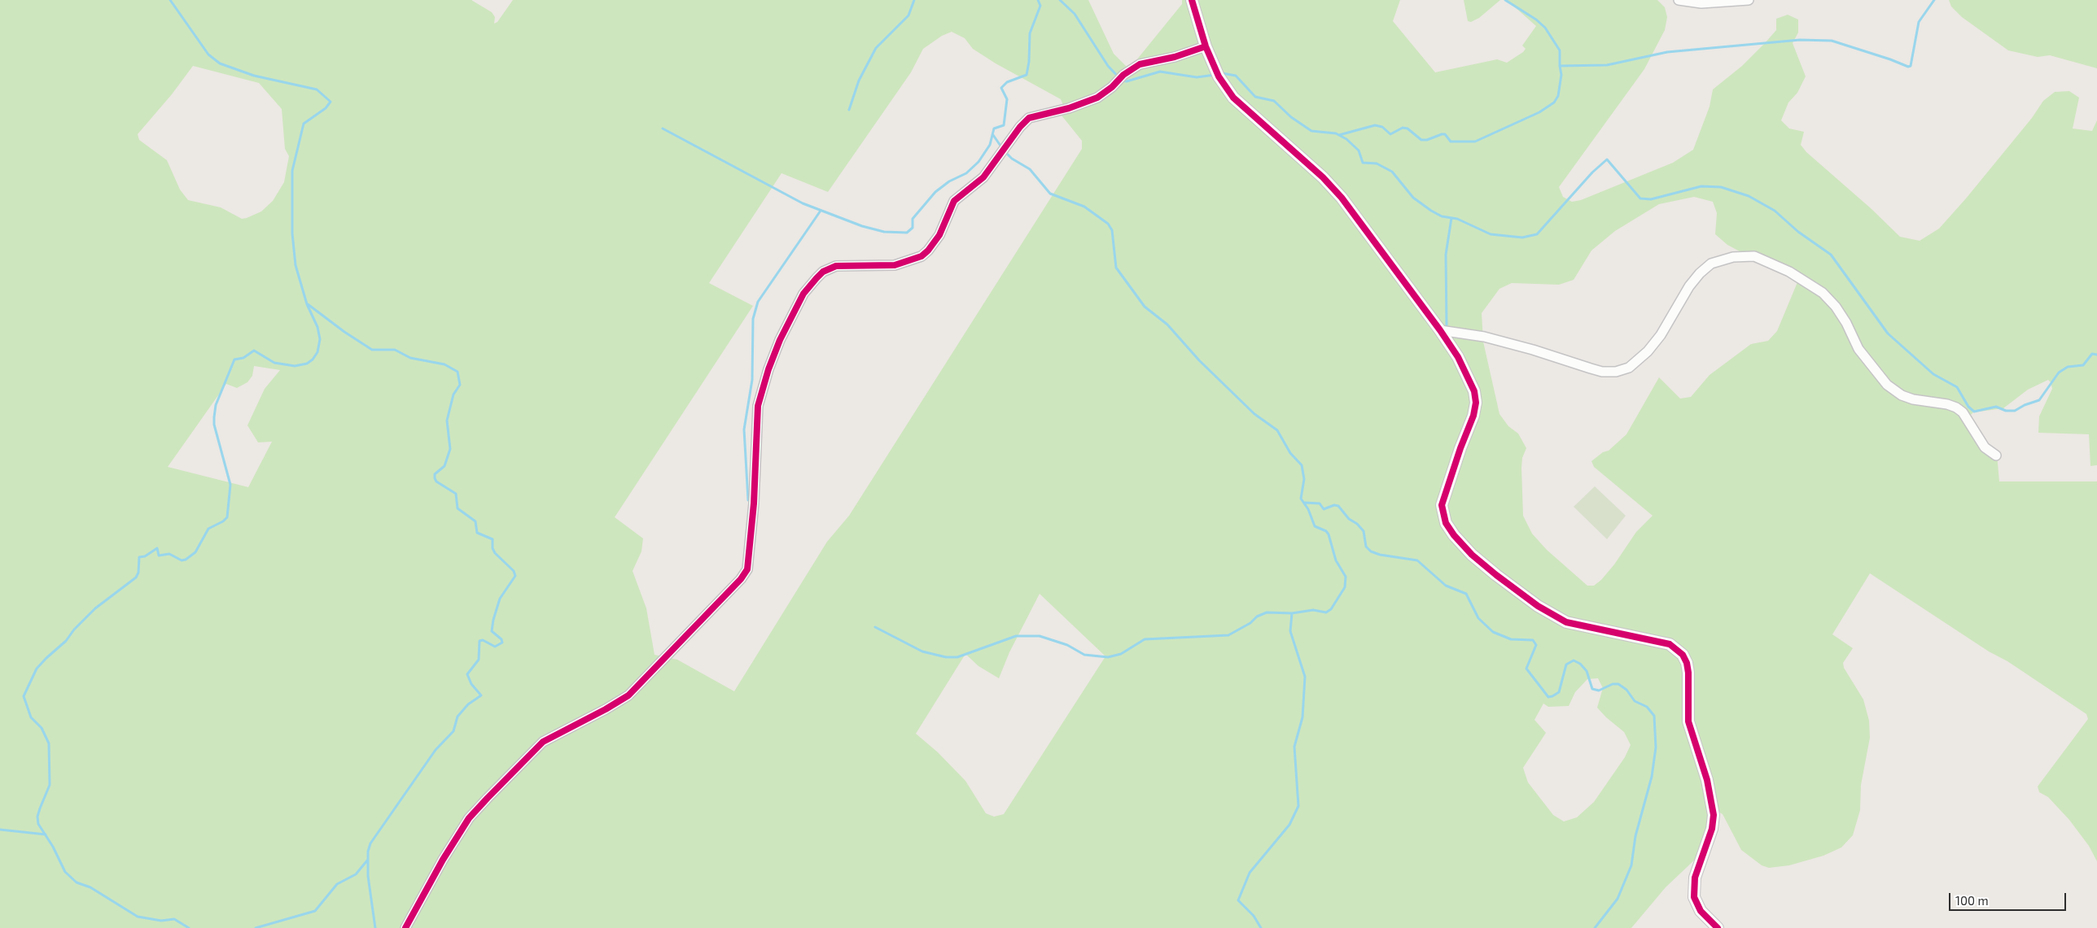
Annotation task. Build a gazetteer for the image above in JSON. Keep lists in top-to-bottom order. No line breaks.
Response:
{"scale_bar":"100 m"}
